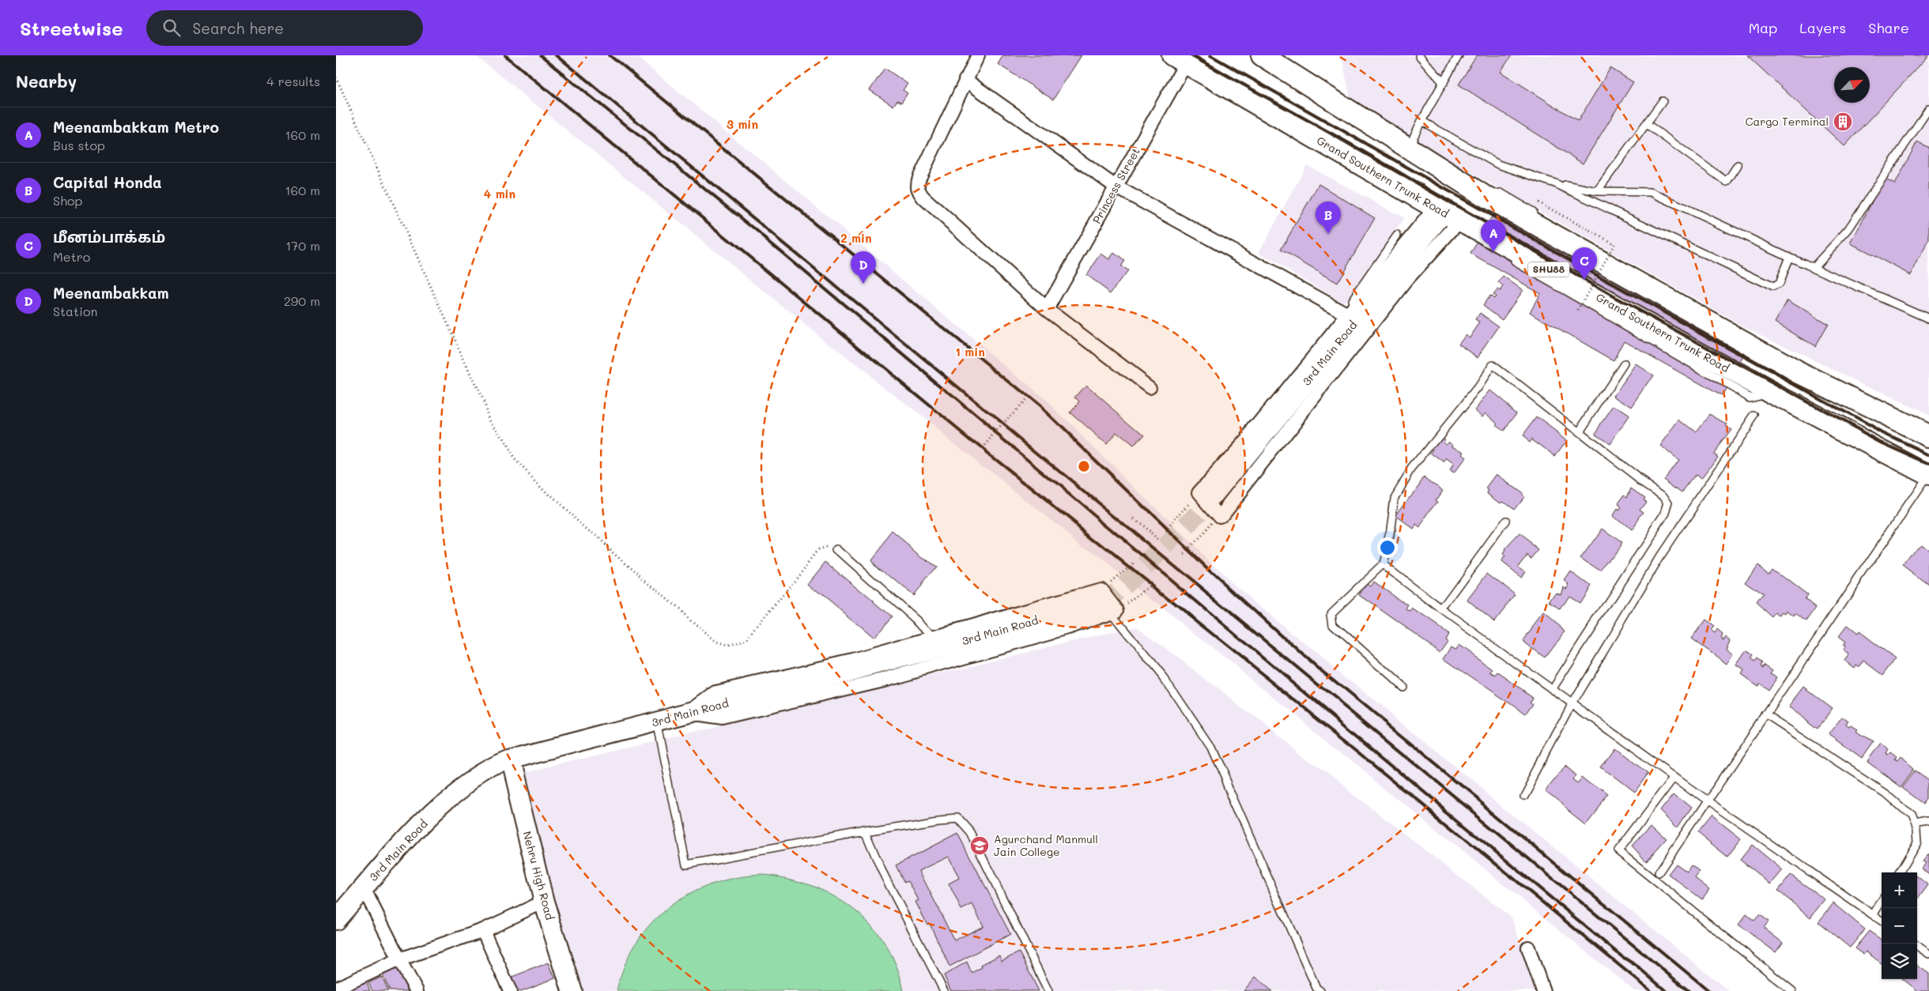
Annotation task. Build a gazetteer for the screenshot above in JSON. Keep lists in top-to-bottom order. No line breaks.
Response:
{"streets":{"main road":["Grand Southern Trunk Road","SHU88"],"street":["Princess Street","3rd Main Road","Nehru High Road"]},"crossings":[["Grand Southern Trunk Road","Princess Street"],["Grand Southern Trunk Road","3rd Main Road"],["3rd Main Road","Nehru High Road"]],"places":{"building":["Cargo Terminal"],"school or university":["Agurchand Manmull Jain College"]},"north":"top right","page":{"header":"Streetwise","search":"Search here","nav":["Map","Layers","Share"],"heading":["Nearby","4 results"],"list":[{"mark":"A","name":"Meenambakkam Metro","note":"Bus stop","value":"160 m"},{"mark":"B","name":"Capital Honda","note":"Shop","value":"160 m"},{"mark":"C","name":"மீனம்பாக்கம்","note":"Metro","value":"170 m"},{"mark":"D","name":"Meenambakkam","note":"Station","value":"290 m"}],"pins":["B","A","C","D"],"map_buttons":["+","−"]},"rings":["3 min","4 min","2 min","1 min"]}
